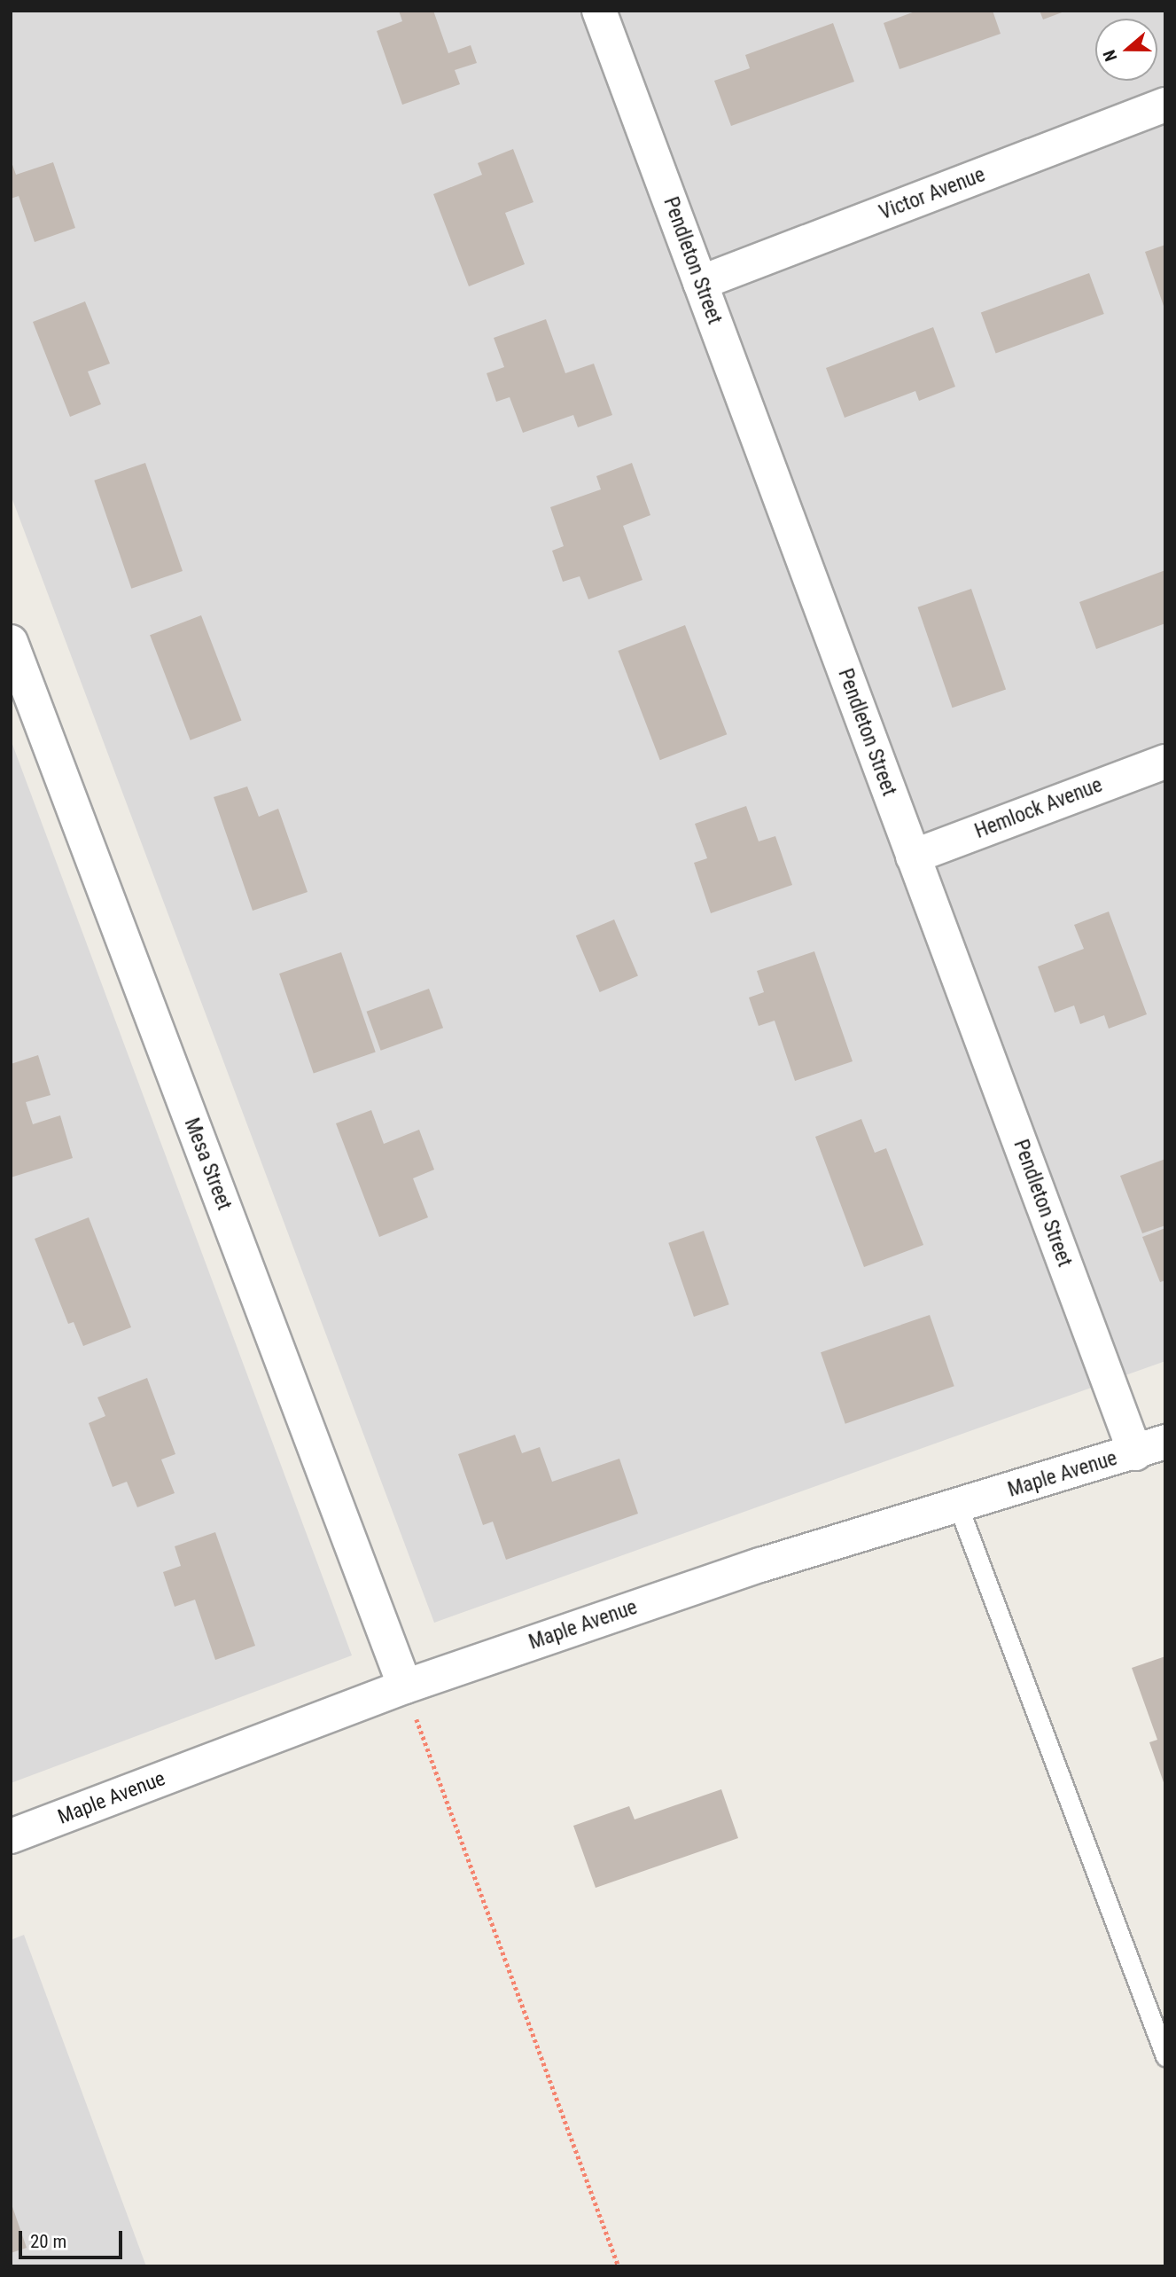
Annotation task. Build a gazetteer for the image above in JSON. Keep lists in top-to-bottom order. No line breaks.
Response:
{"streets":{"street":["Victor Avenue","Pendleton Street","Hemlock Avenue","Mesa Street","Maple Avenue"]},"crossings":[["Victor Avenue","Pendleton Street"],["Pendleton Street","Hemlock Avenue"],["Pendleton Street","Maple Avenue"],["Mesa Street","Maple Avenue"]],"scale_bar":"20 m","north":"left"}
